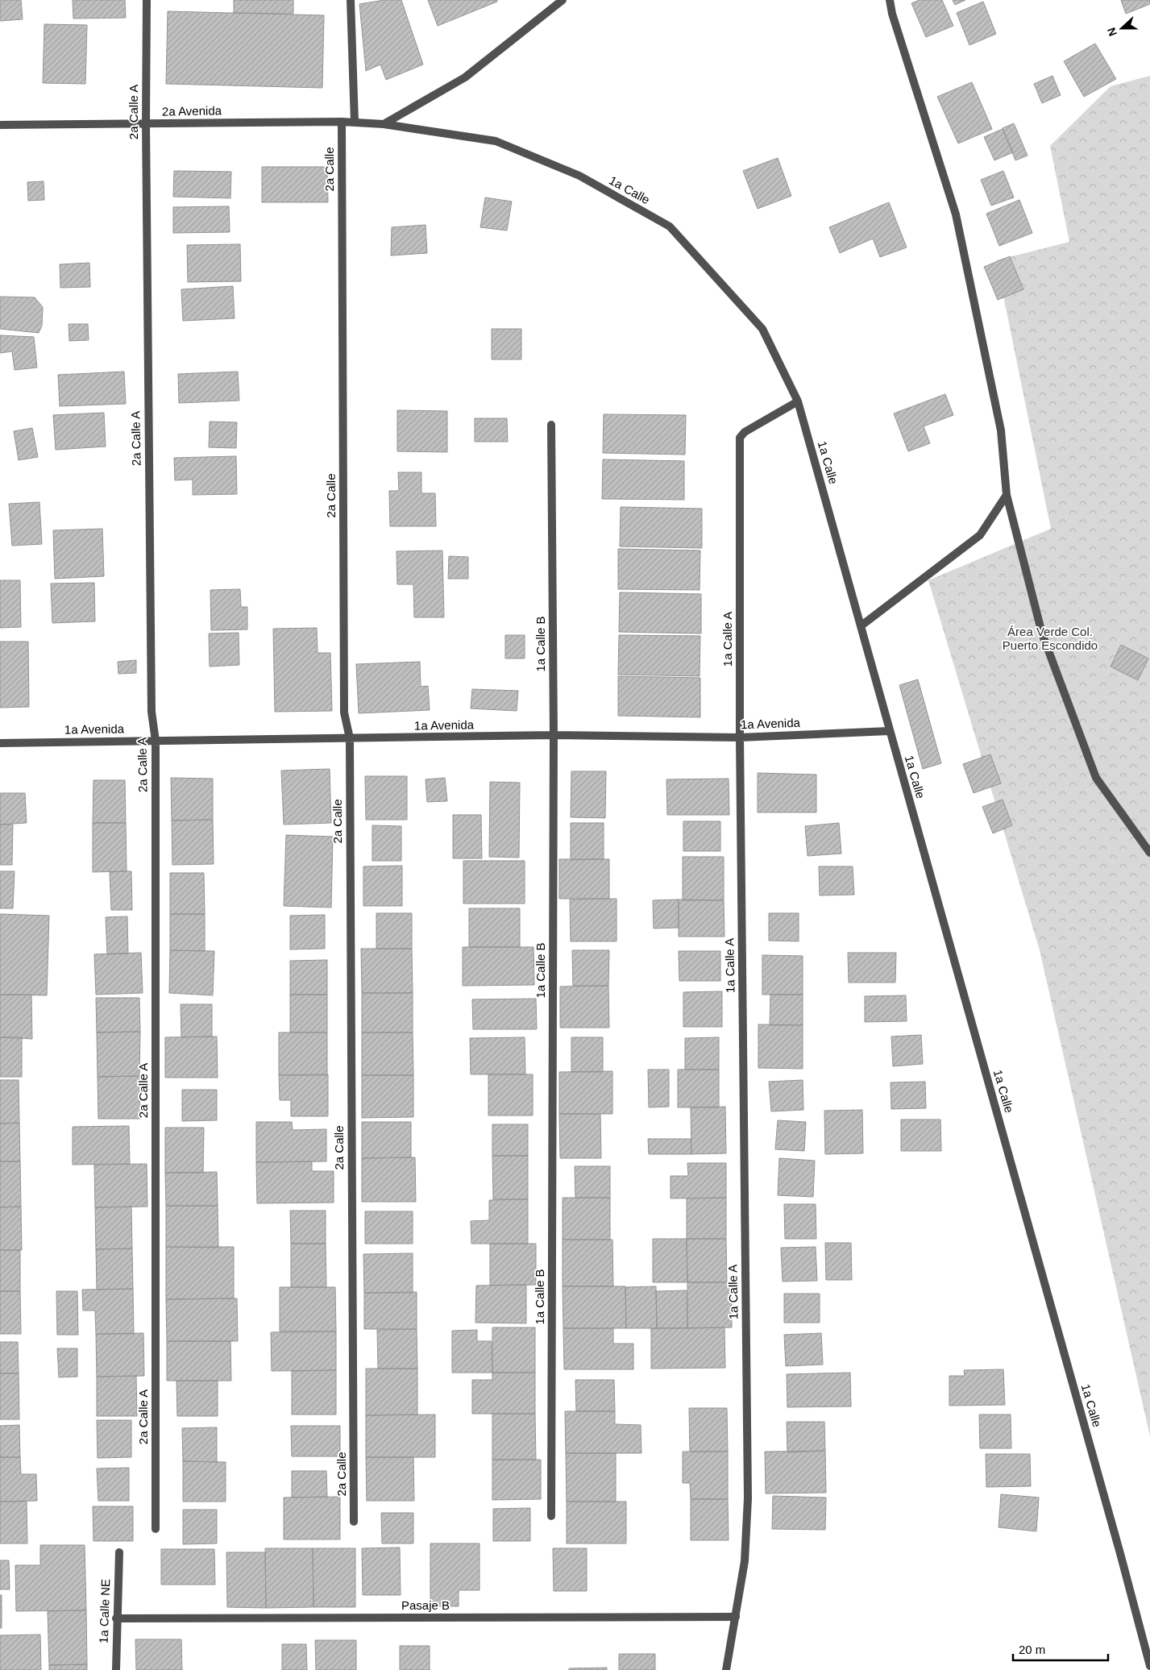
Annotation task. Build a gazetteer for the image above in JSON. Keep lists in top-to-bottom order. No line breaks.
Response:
{"streets":{"street":["2a Avenida","2a Calle A","2a Calle","1a Calle","1a Calle A","1a Calle B","1a Avenida","Pasaje B","1a Calle NE"]},"crossings":[["2a Avenida","2a Calle A"],["2a Avenida","2a Calle"],["2a Avenida","1a Calle"],["2a Calle A","1a Avenida"],["2a Calle","1a Avenida"],["1a Calle","1a Calle A"],["1a Calle","1a Avenida"],["1a Calle A","1a Avenida"],["1a Calle A","Pasaje B"],["1a Calle B","1a Avenida"],["Pasaje B","1a Calle NE"]],"parks":["Área Verde Col. Puerto Escondido"],"scale_bar":"20 m","north":"left"}
